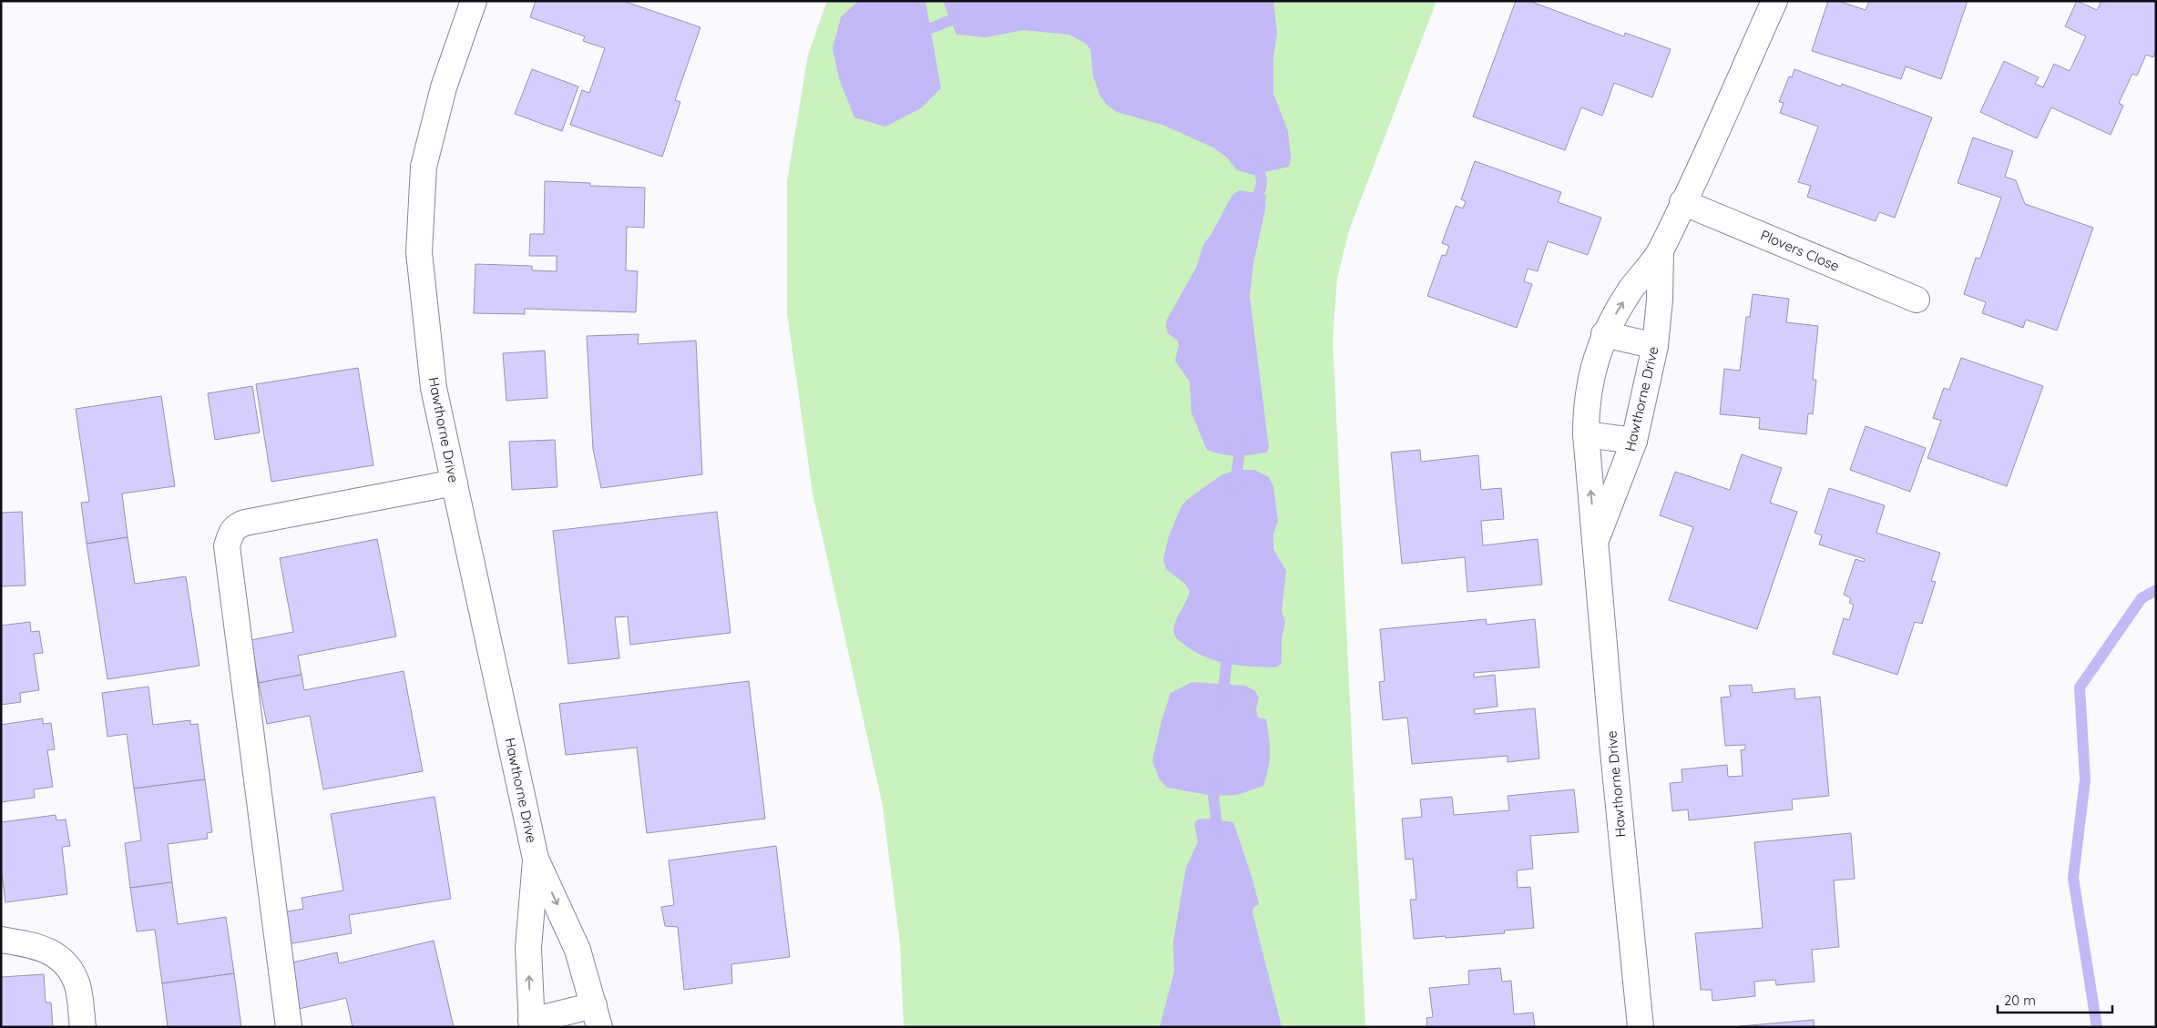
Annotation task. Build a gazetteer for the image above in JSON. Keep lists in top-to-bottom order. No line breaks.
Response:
{"streets":{"street":["Plovers Close","Hawthorne Drive"]},"crossings":[["Plovers Close","Hawthorne Drive"]],"scale_bar":"20 m"}
